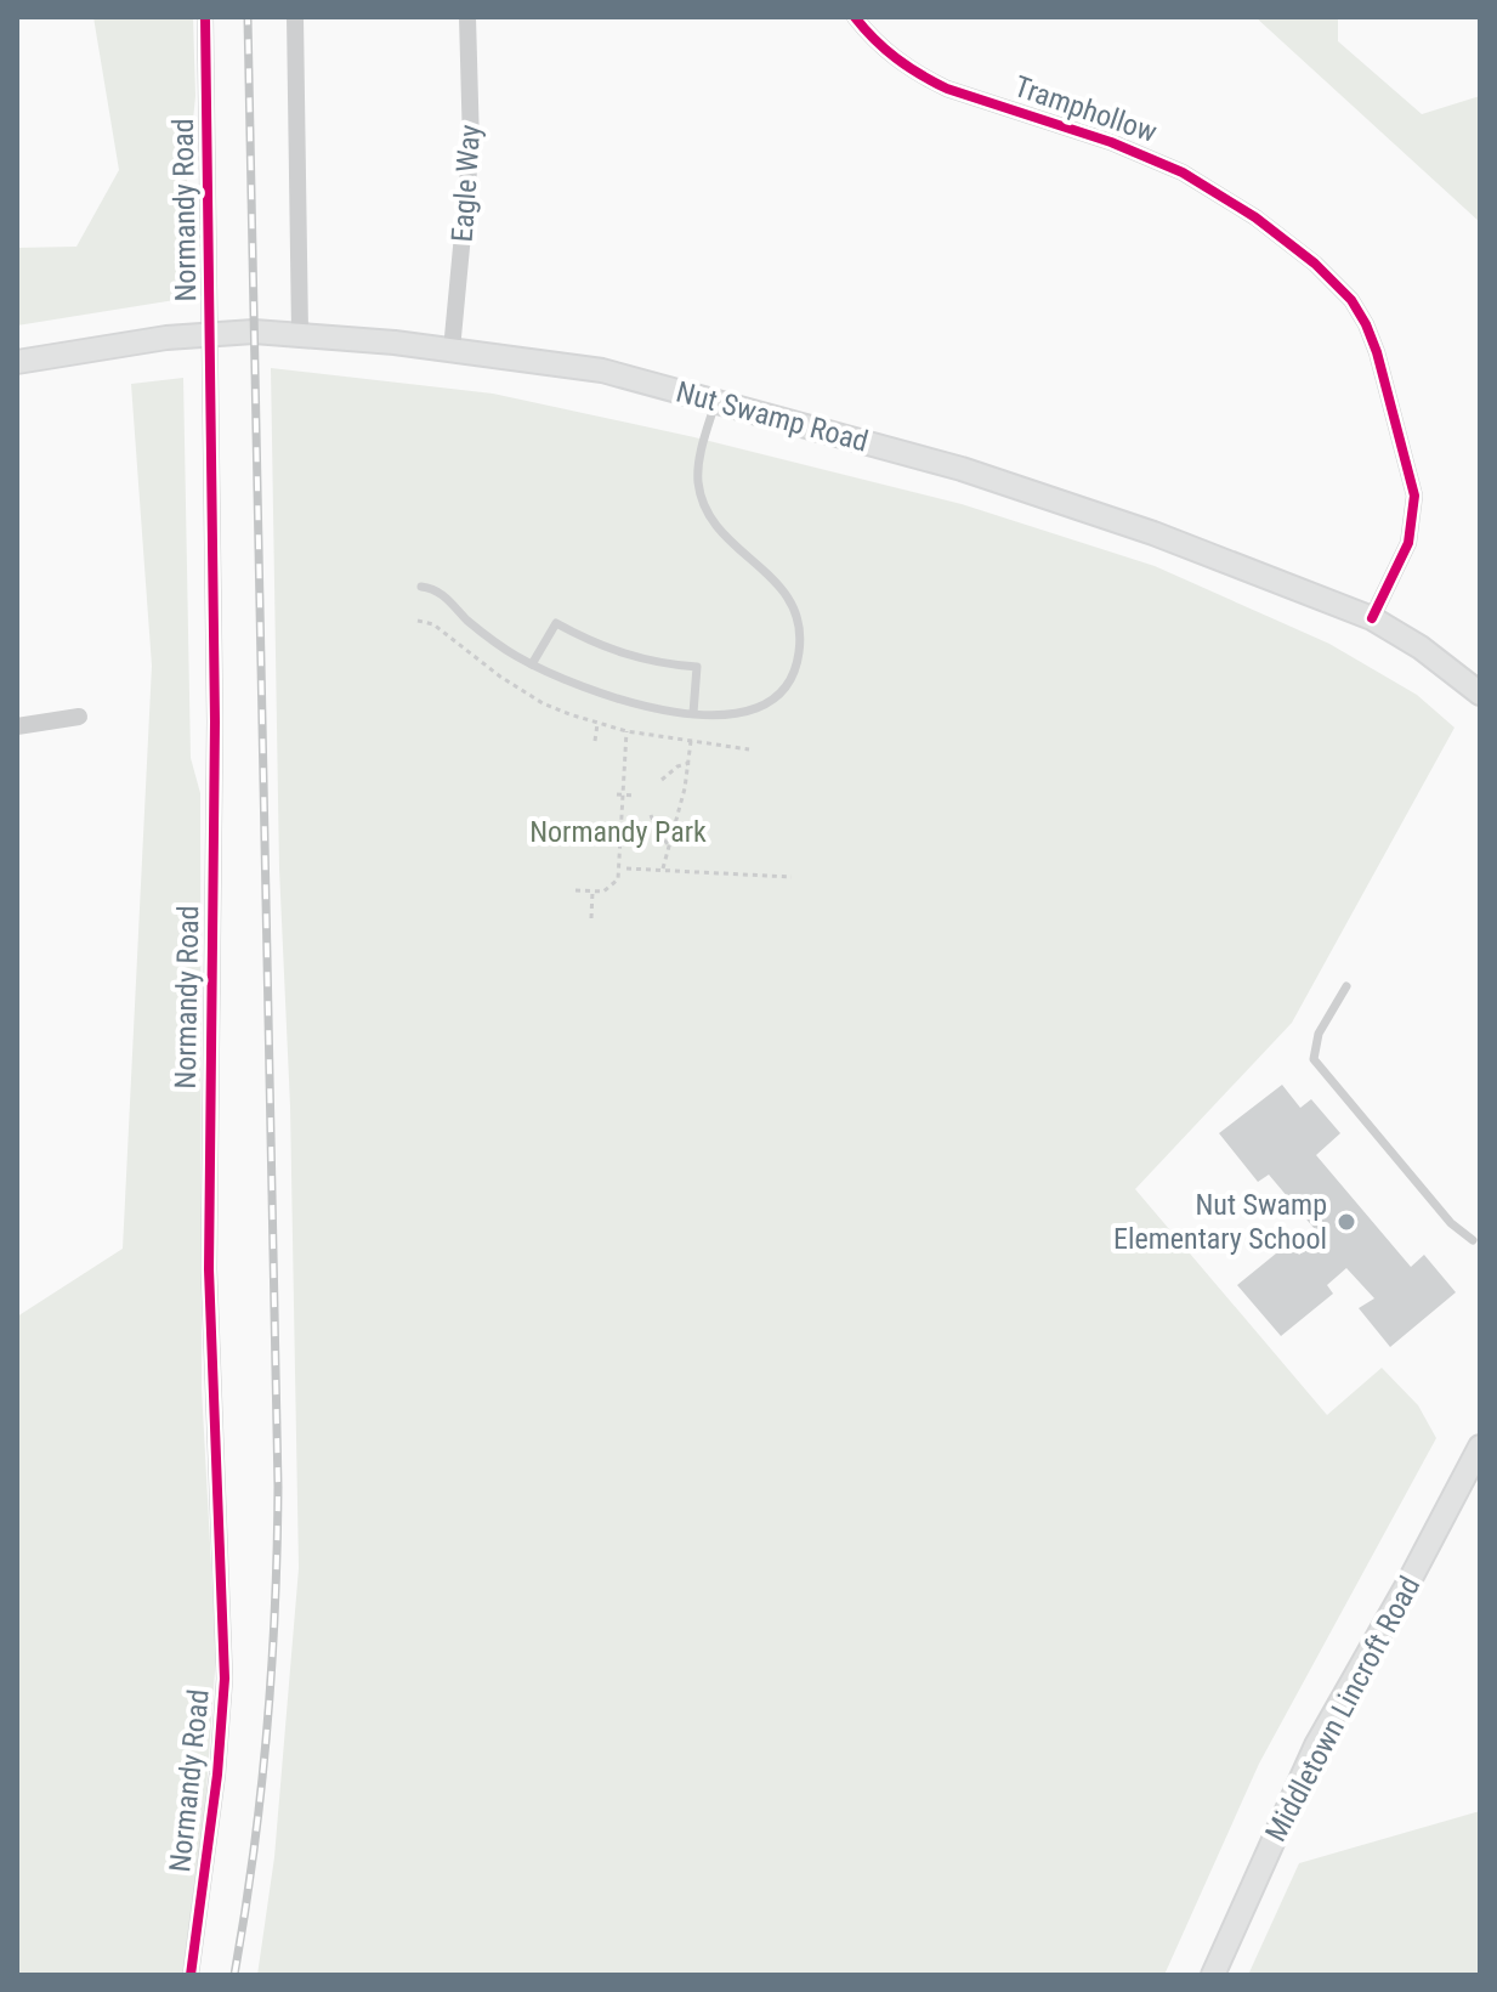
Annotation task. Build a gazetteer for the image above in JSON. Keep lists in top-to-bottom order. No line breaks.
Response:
{"streets":{"main road":["Nut Swamp Road","Middletown Lincroft Road"],"street":["Tramphollow","Eagle Way","Normandy Road"]},"crossings":[["Tramphollow","Nut Swamp Road"],["Eagle Way","Nut Swamp Road"],["Normandy Road","Nut Swamp Road"]],"parks":["Normandy Park"],"places":["Nut Swamp Elementary School"]}
